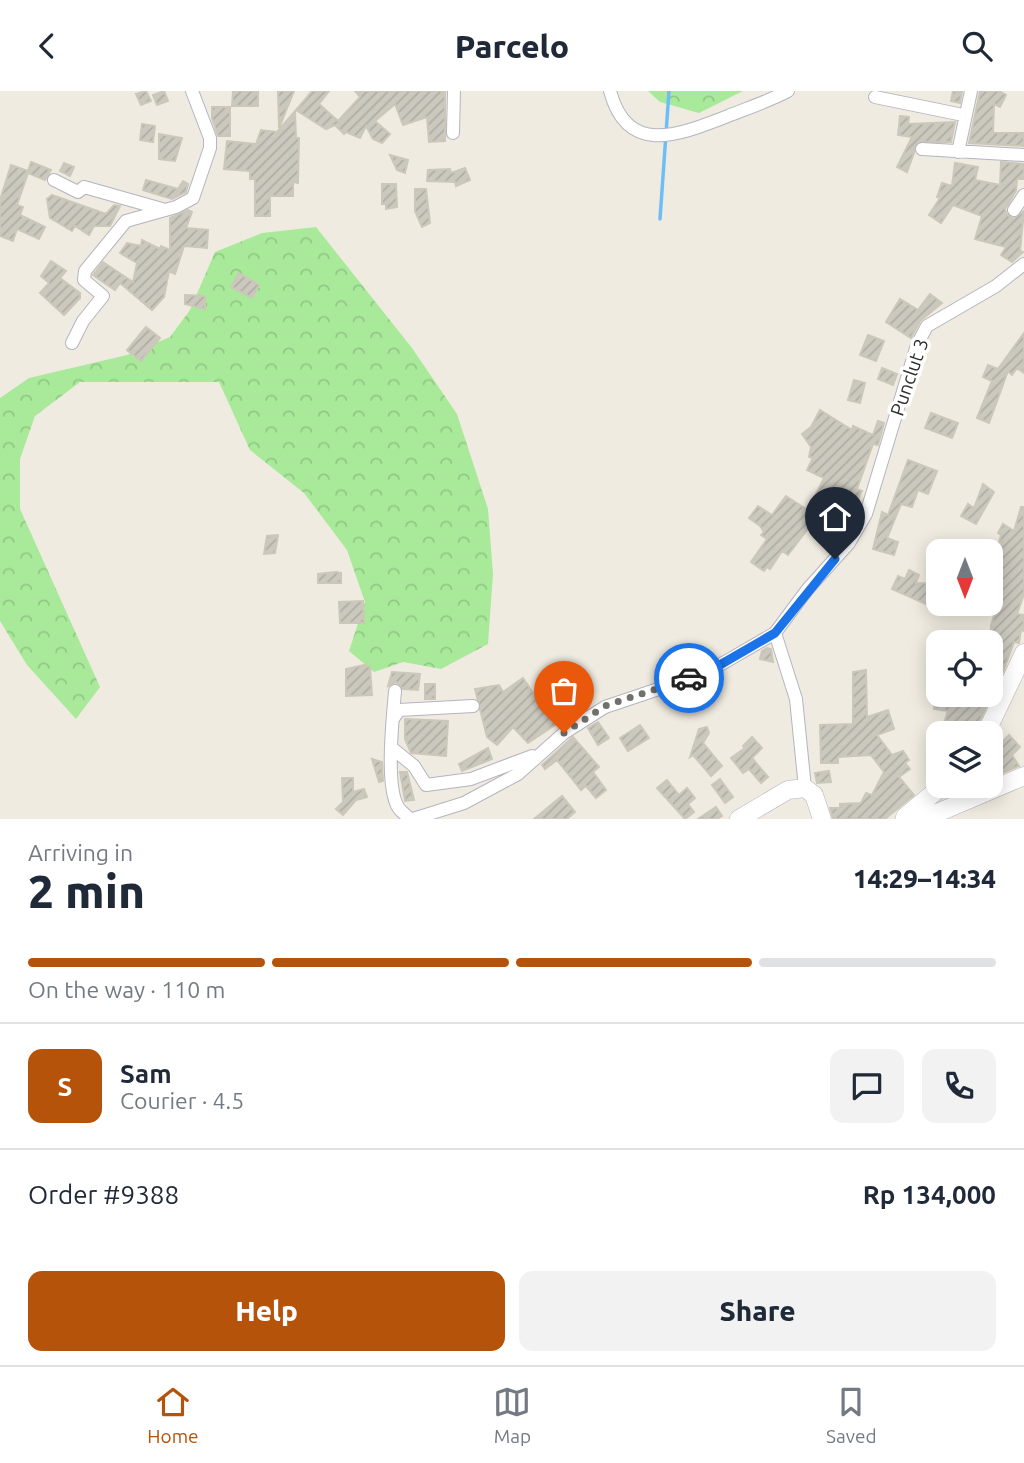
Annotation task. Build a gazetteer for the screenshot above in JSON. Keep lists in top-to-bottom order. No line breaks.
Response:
{"streets":{"street":["Punclut 3"]},"north":"bottom","page":{"header":"Parcelo","heading":["2 min","Arriving in","14:29–14:34"],"panel":["Sam","Courier · 4.5","Order #9388","Rp 134,000"],"bar":"On the way · 110 m","round":"S","buttons":["Help","Share"],"tabs":["Home","Map","Saved"]}}
